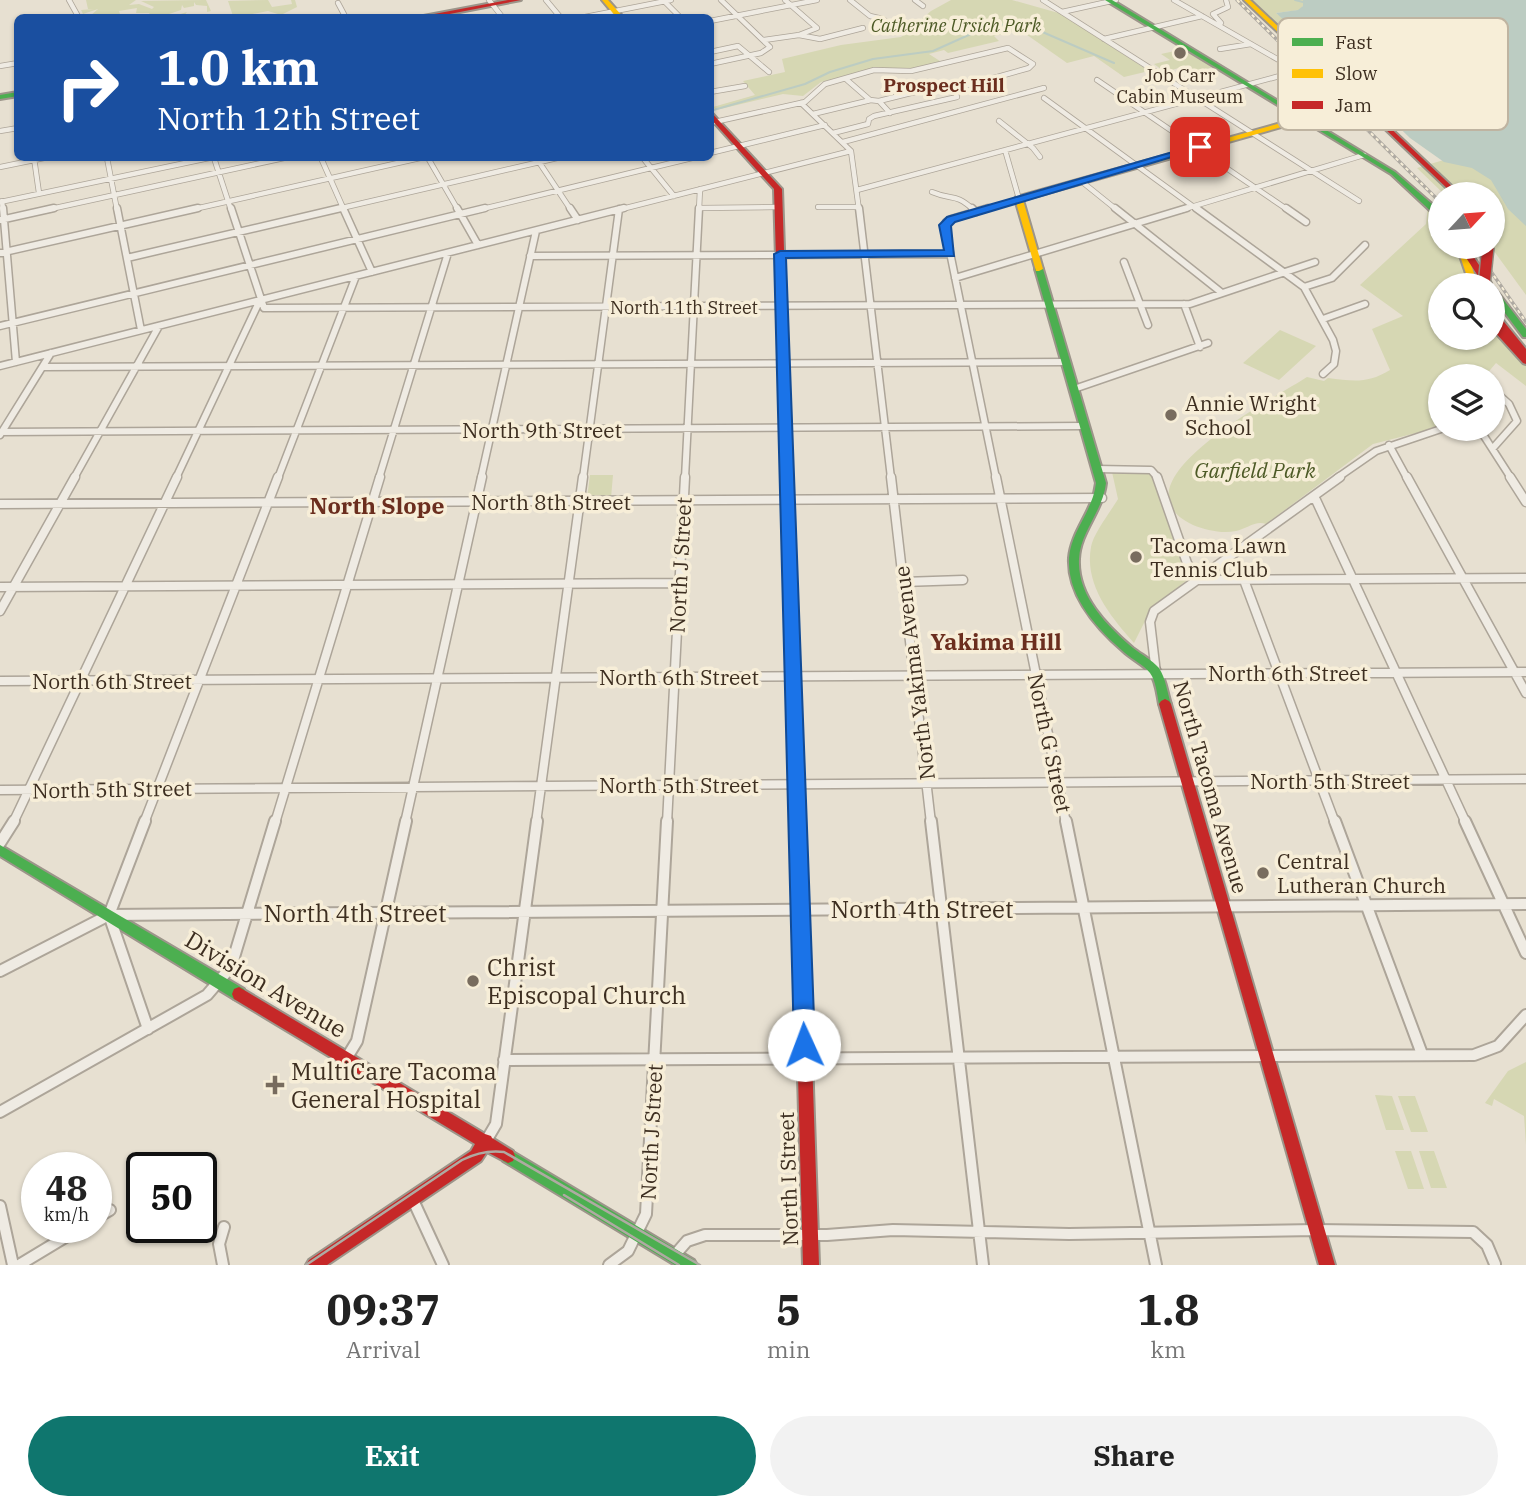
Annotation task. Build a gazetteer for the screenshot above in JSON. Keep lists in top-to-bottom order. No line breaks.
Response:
{"streets":{"main road":["North Tacoma Avenue","Division Avenue","North I Street"],"street":["North 11th Street","North 9th Street","North 8th Street","North J Street","North Yakima Avenue","North 6th Street","North G Street","North 5th Street","North 4th Street"]},"crossings":[["North 11th Street","North J Street"],["North 11th Street","North Yakima Avenue"],["North 11th Street","North G Street"],["North 11th Street","North I Street"],["North 9th Street","North J Street"],["North 9th Street","North Yakima Avenue"],["North 9th Street","North G Street"],["North 9th Street","North I Street"],["North 8th Street","North J Street"],["North 8th Street","North Yakima Avenue"],["North 8th Street","North G Street"],["North 8th Street","North Tacoma Avenue"],["North 8th Street","North I Street"],["North J Street","North 6th Street"],["North J Street","North 5th Street"],["North J Street","North 4th Street"],["North J Street","Division Avenue"],["North Yakima Avenue","North 6th Street"],["North Yakima Avenue","North 5th Street"],["North Yakima Avenue","North 4th Street"],["North 6th Street","North G Street"],["North 6th Street","North Tacoma Avenue"],["North 6th Street","North I Street"],["North G Street","North 5th Street"],["North G Street","North 4th Street"],["North 5th Street","North Tacoma Avenue"],["North 5th Street","North I Street"],["North Tacoma Avenue","North 4th Street"],["North 4th Street","Division Avenue"],["North 4th Street","North I Street"]],"districts":["Prospect Hill","North Slope","Yakima Hill"],"parks":["Catherine Ursich Park","Garfield Park"],"places":{"other":["Job Carr Cabin Museum","Annie Wright School","Tacoma Lawn Tennis Club","Central Lutheran Church","Christ Episcopal Church"],"health":["MultiCare Tacoma General Hospital"]},"legend":["Fast","Slow","Jam"],"north":"top right","page":{"turn":["1.0 km","North 12th Street"],"speed":"48 km/h","limit":"50","eta":["09:37","Arrival","5","min","1.8","km"],"buttons":["Exit","Share"]}}
